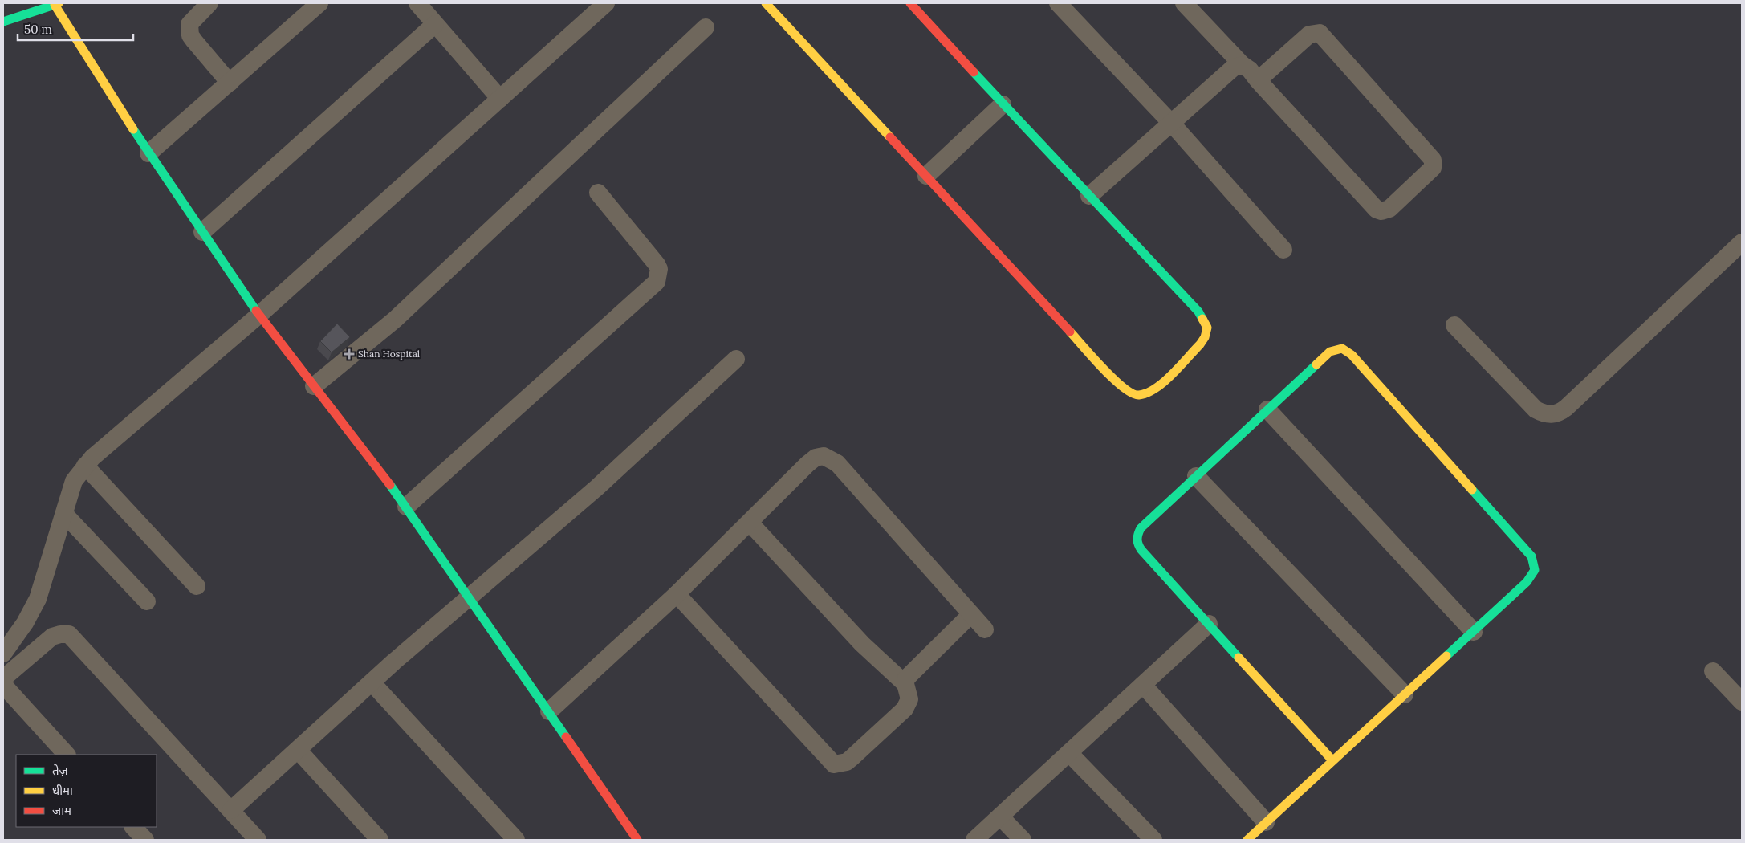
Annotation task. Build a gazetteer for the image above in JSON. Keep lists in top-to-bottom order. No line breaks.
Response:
{"places":{"health":["Shan Hospital"]},"legend":["तेज़","धीमा","जाम"],"scale_bar":"50 m"}
